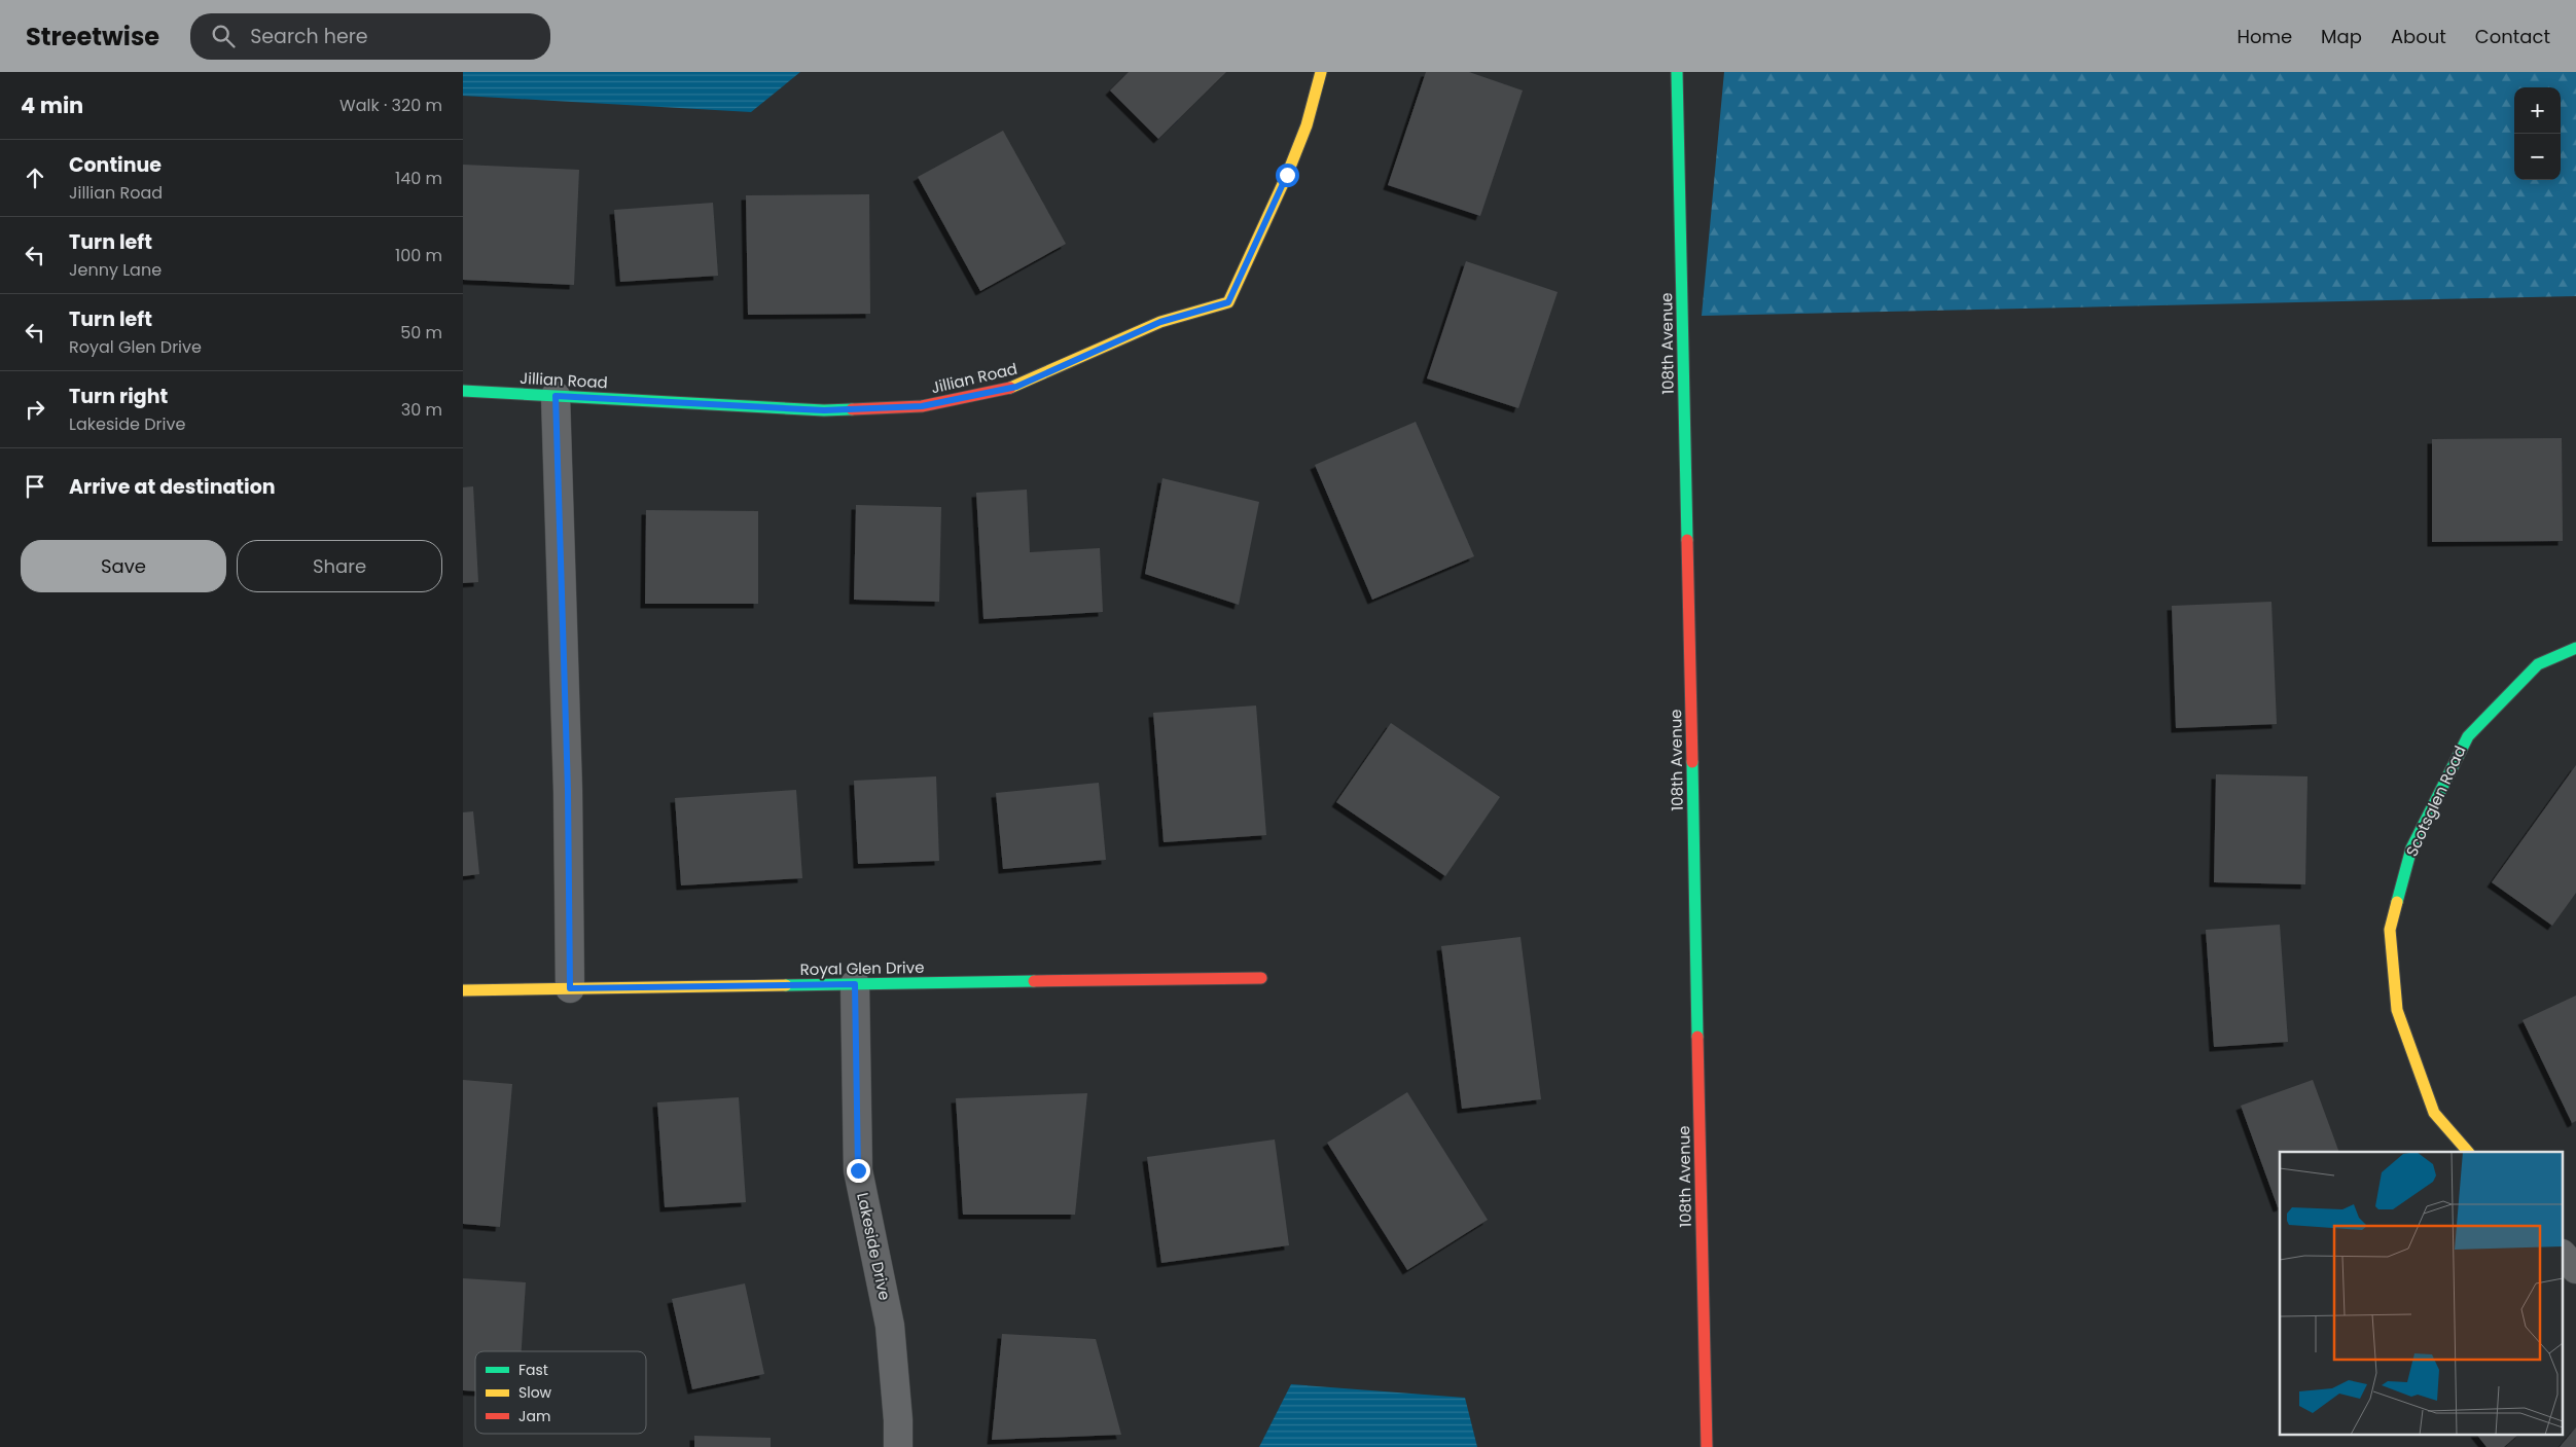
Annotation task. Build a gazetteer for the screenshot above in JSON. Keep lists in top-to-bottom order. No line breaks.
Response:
{"streets":{"street":["108th Avenue","Jillian Road","Scotsglen Road","Royal Glen Drive","Lakeside Drive"]},"crossings":[["Royal Glen Drive","Lakeside Drive"]],"legend":["Fast","Slow","Jam"],"page":{"header":"Streetwise","search":"Search here","nav":["Home","Map","About","Contact"],"heading":["4 min","Walk · 320 m"],"map_buttons":["+","−"],"list":[["Continue","Jillian Road","140 m"],["Turn left","Jenny Lane","100 m"],["Turn left","Royal Glen Drive","50 m"],["Turn right","Lakeside Drive","30 m"],"Arrive at destination"],"buttons":["Save","Share"]}}
